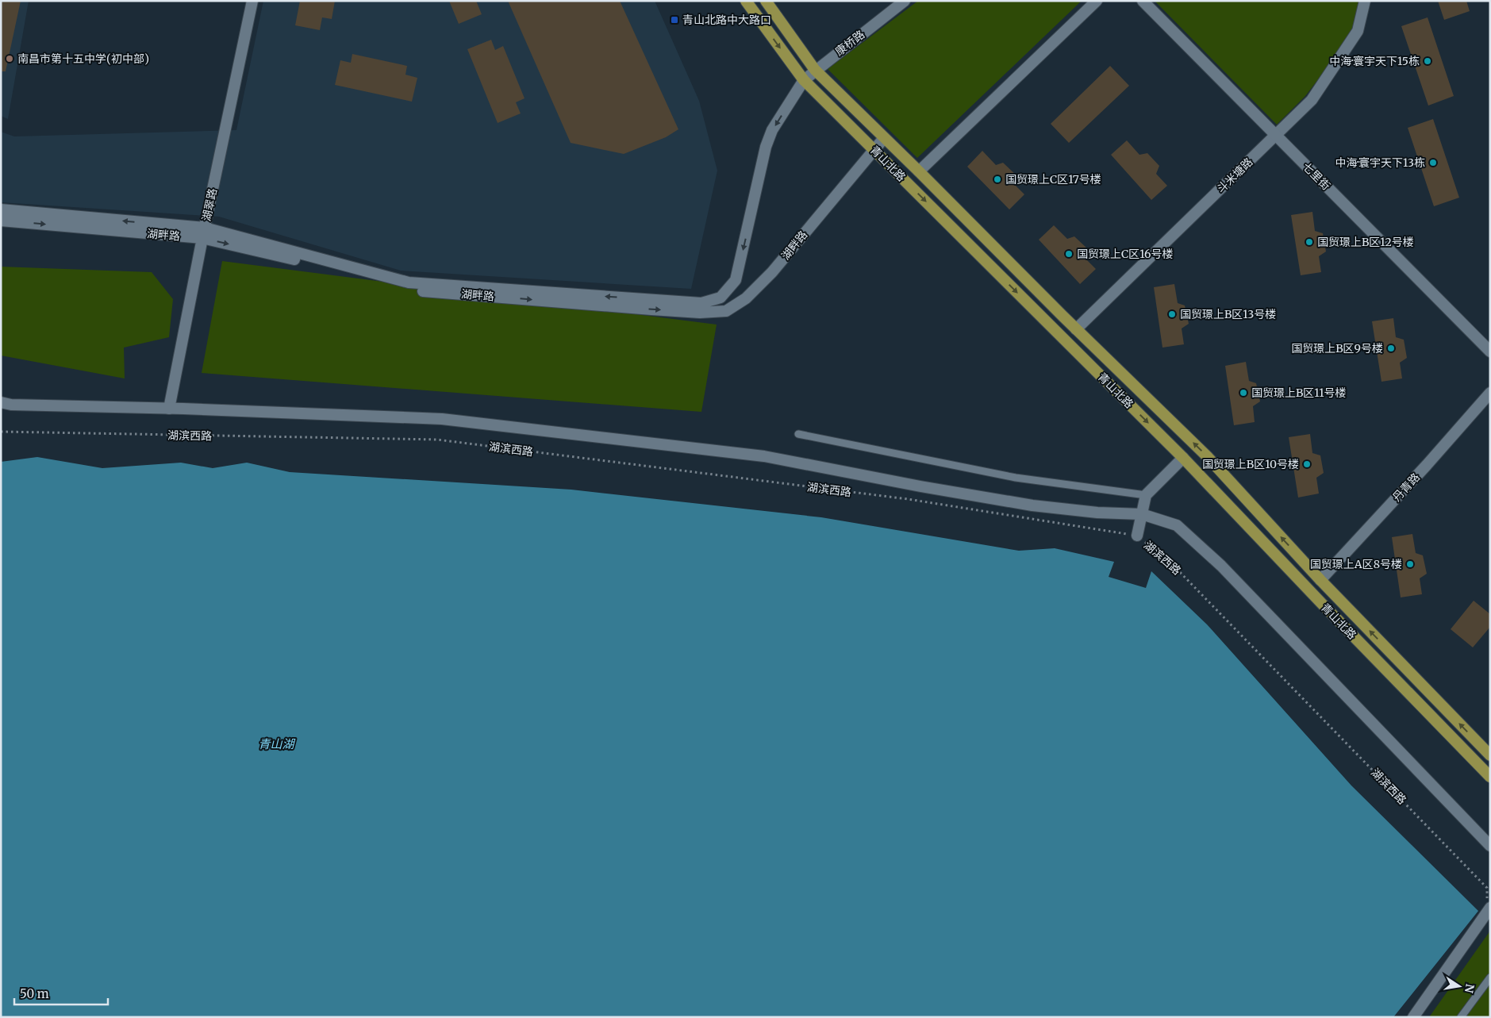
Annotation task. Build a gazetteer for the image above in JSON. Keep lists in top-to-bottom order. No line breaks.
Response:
{"streets":{"main road":["青山北路"],"street":["康桥路","斗米塘路","七里街","湖翠路","湖畔路","湖滨西路","丹青路"]},"crossings":[["康桥路","青山北路"],["康桥路","湖畔路"],["青山北路","斗米塘路"],["青山北路","湖畔路"],["青山北路","丹青路"],["斗米塘路","七里街"],["湖翠路","湖畔路"],["湖翠路","湖滨西路"]],"water":["青山湖"],"places":{"transit":["青山北路中大路口"],"other":["南昌市第十五中学(初中部)","中海·寰宇天下15栋","中海·寰宇天下13栋","国贸璟上C区17号楼","国贸璟上B区12号楼","国贸璟上C区16号楼","国贸璟上B区13号楼","国贸璟上B区9号楼","国贸璟上B区11号楼","国贸璟上B区10号楼","国贸璟上A区8号楼"]},"scale_bar":"50 m","north":"right"}
